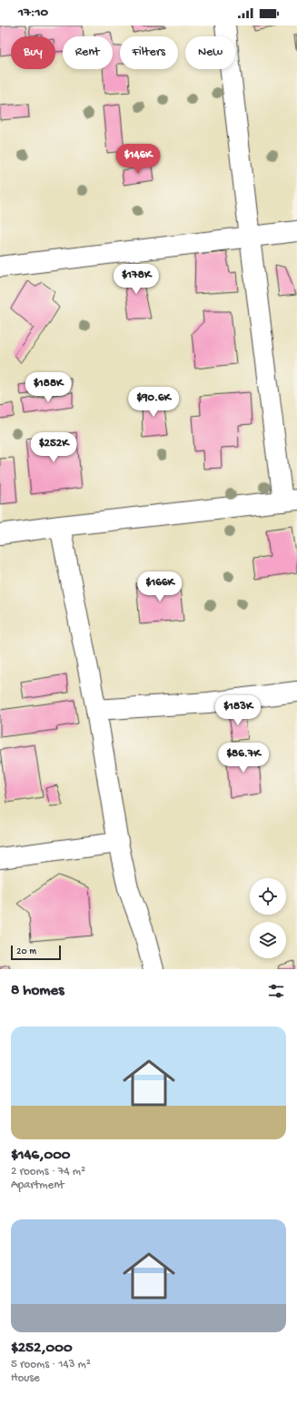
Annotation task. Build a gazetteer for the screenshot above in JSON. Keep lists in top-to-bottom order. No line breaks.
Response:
{"scale_bar":"20 m","page":{"status":"17:10","chip":["Buy","Rent","Filters","New"],"price":["$146K","$178K","$188K","$90.6K","$252K","$166K","$183K","$86.7K"],"scale":"20 m","heading":"8 homes","list":[{"name":"$146,000","note":"2 rooms · 74 m² · Apartment"},{"name":"$252,000","note":"5 rooms · 143 m² · House"}]}}
